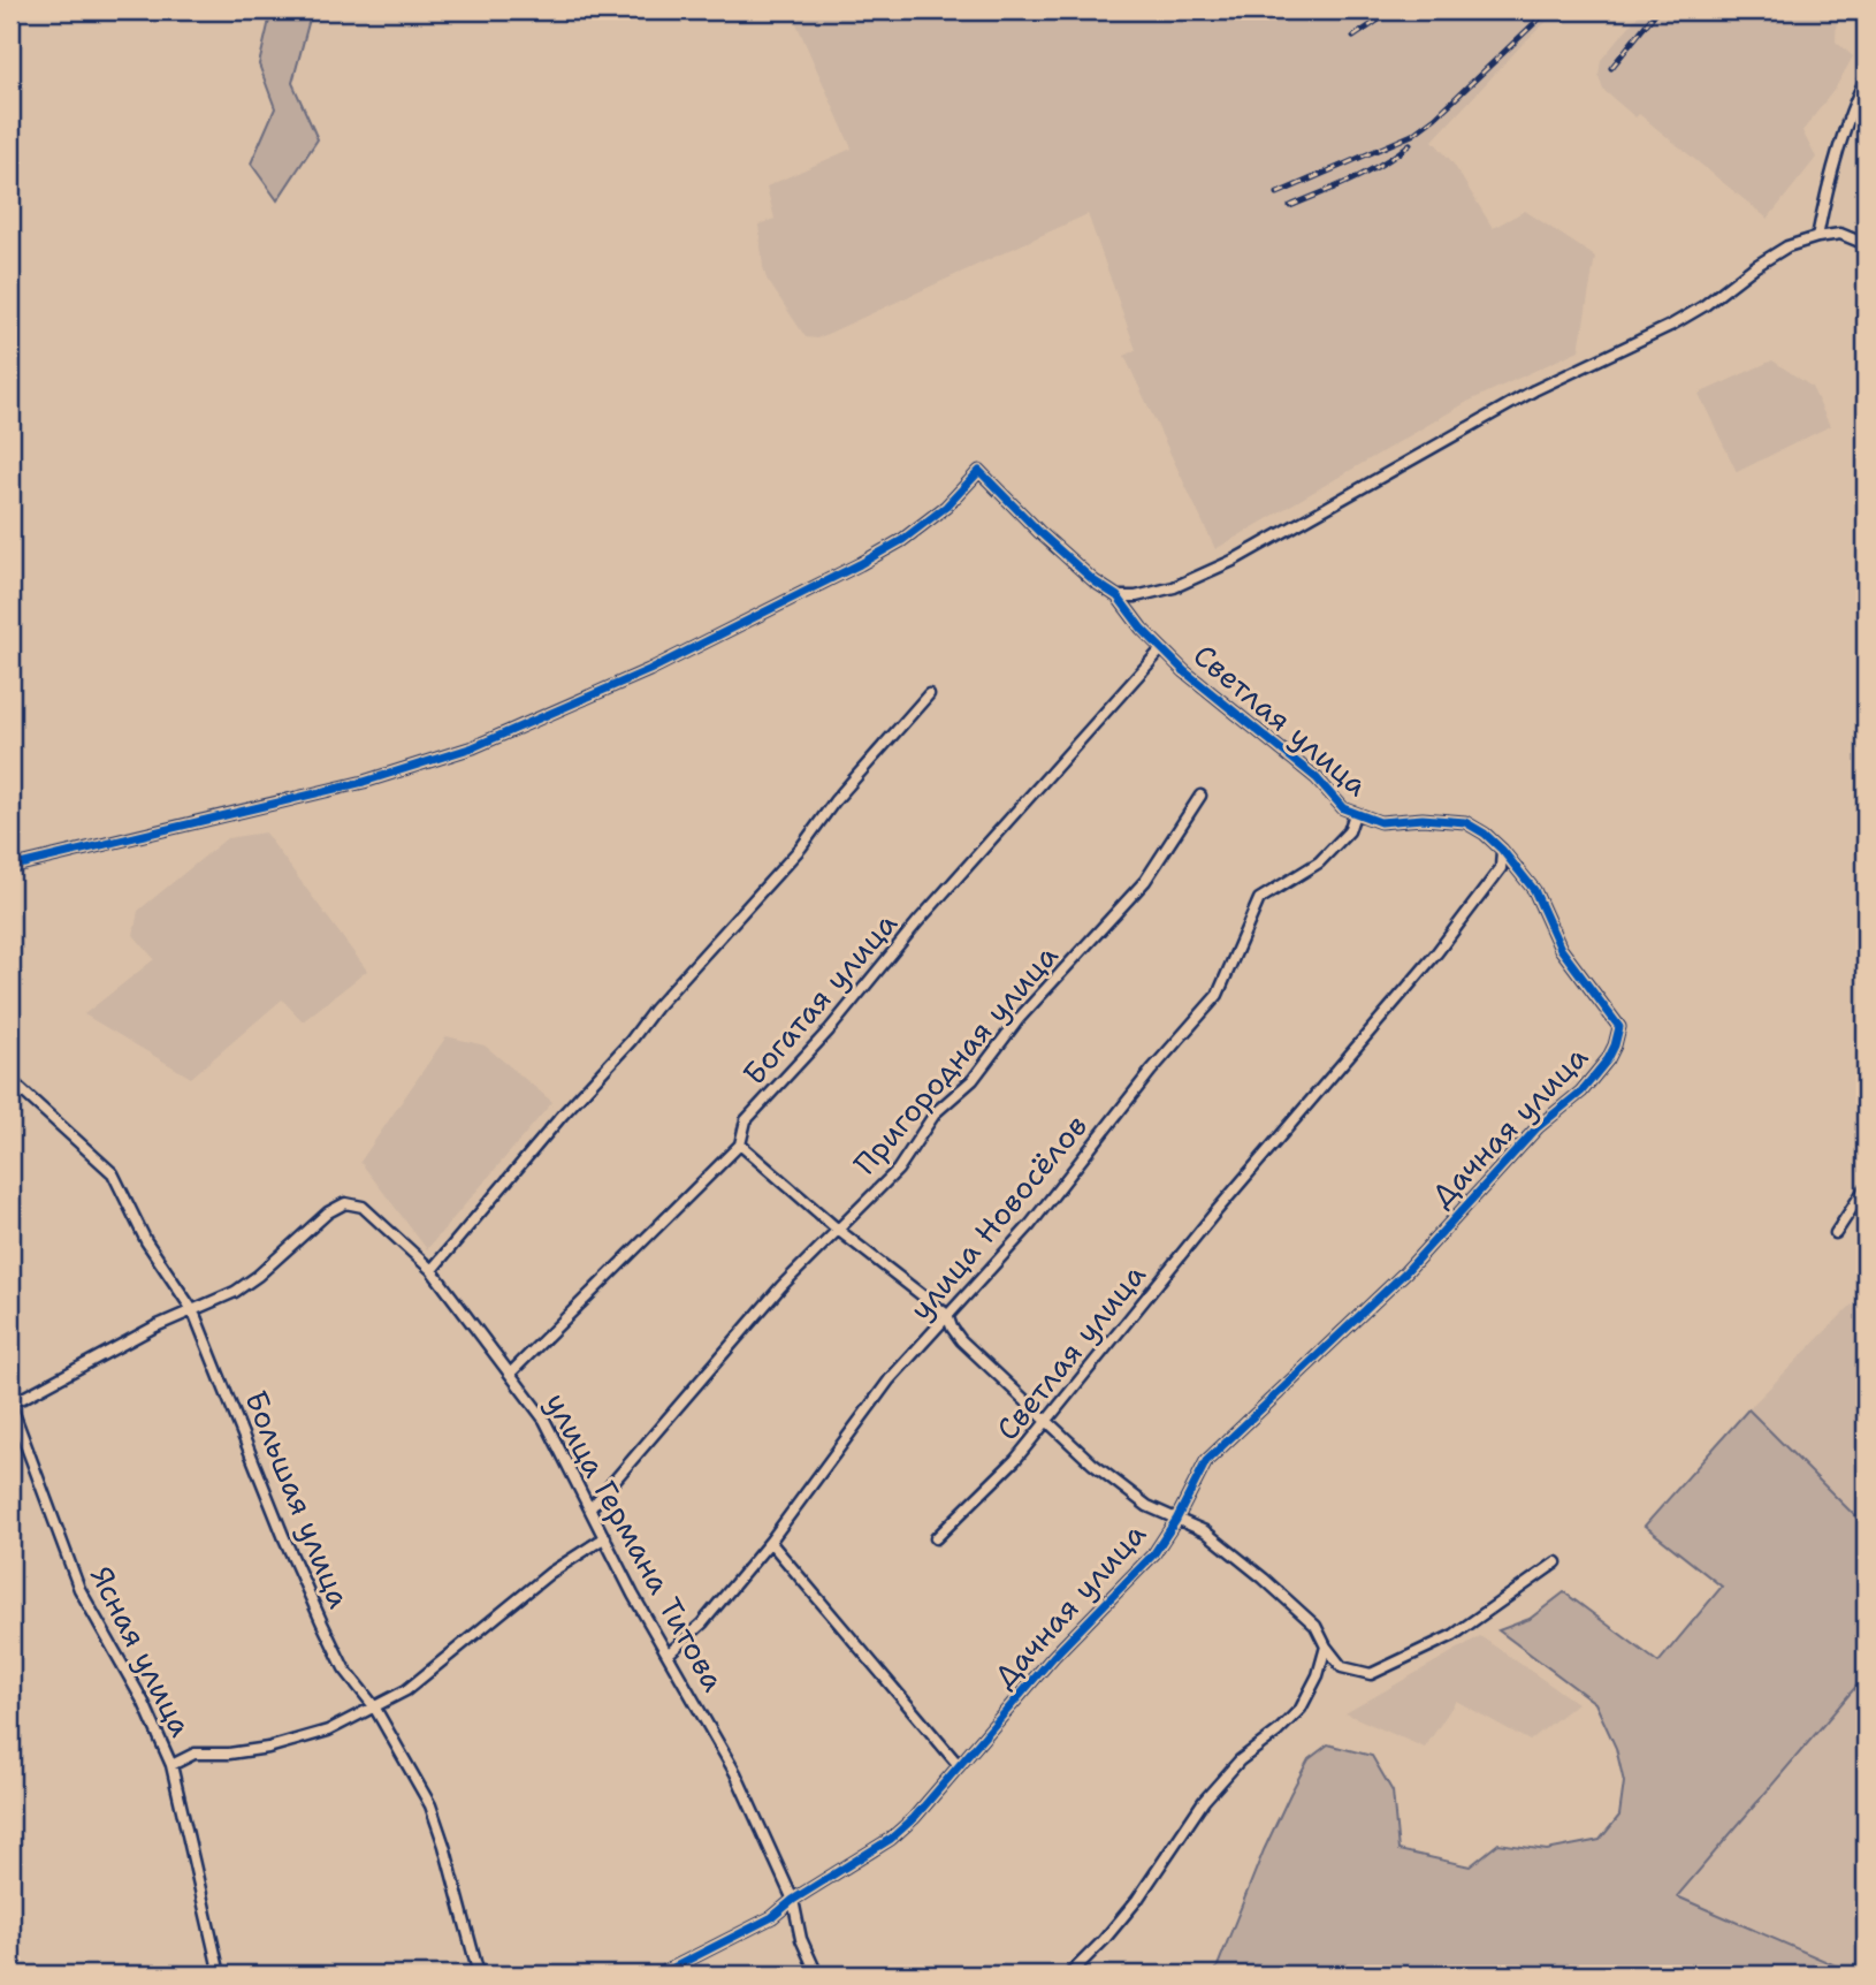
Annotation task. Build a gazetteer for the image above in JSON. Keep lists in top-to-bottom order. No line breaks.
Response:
{"streets":{"street":["Светлая улица","Богатая улица","Пригородная улица","Дачная улица","улица Новосёлов","Большая улица","улица Германа Титова","Ясная улица"]},"crossings":[["Светлая улица","Богатая улица"],["Светлая улица","Дачная улица"],["Светлая улица","улица Новосёлов"],["Богатая улица","улица Германа Титова"],["Пригородная улица","улица Германа Титова"],["Дачная улица","улица Германа Титова"],["улица Новосёлов","улица Германа Титова"],["Большая улица","улица Германа Титова"]]}
